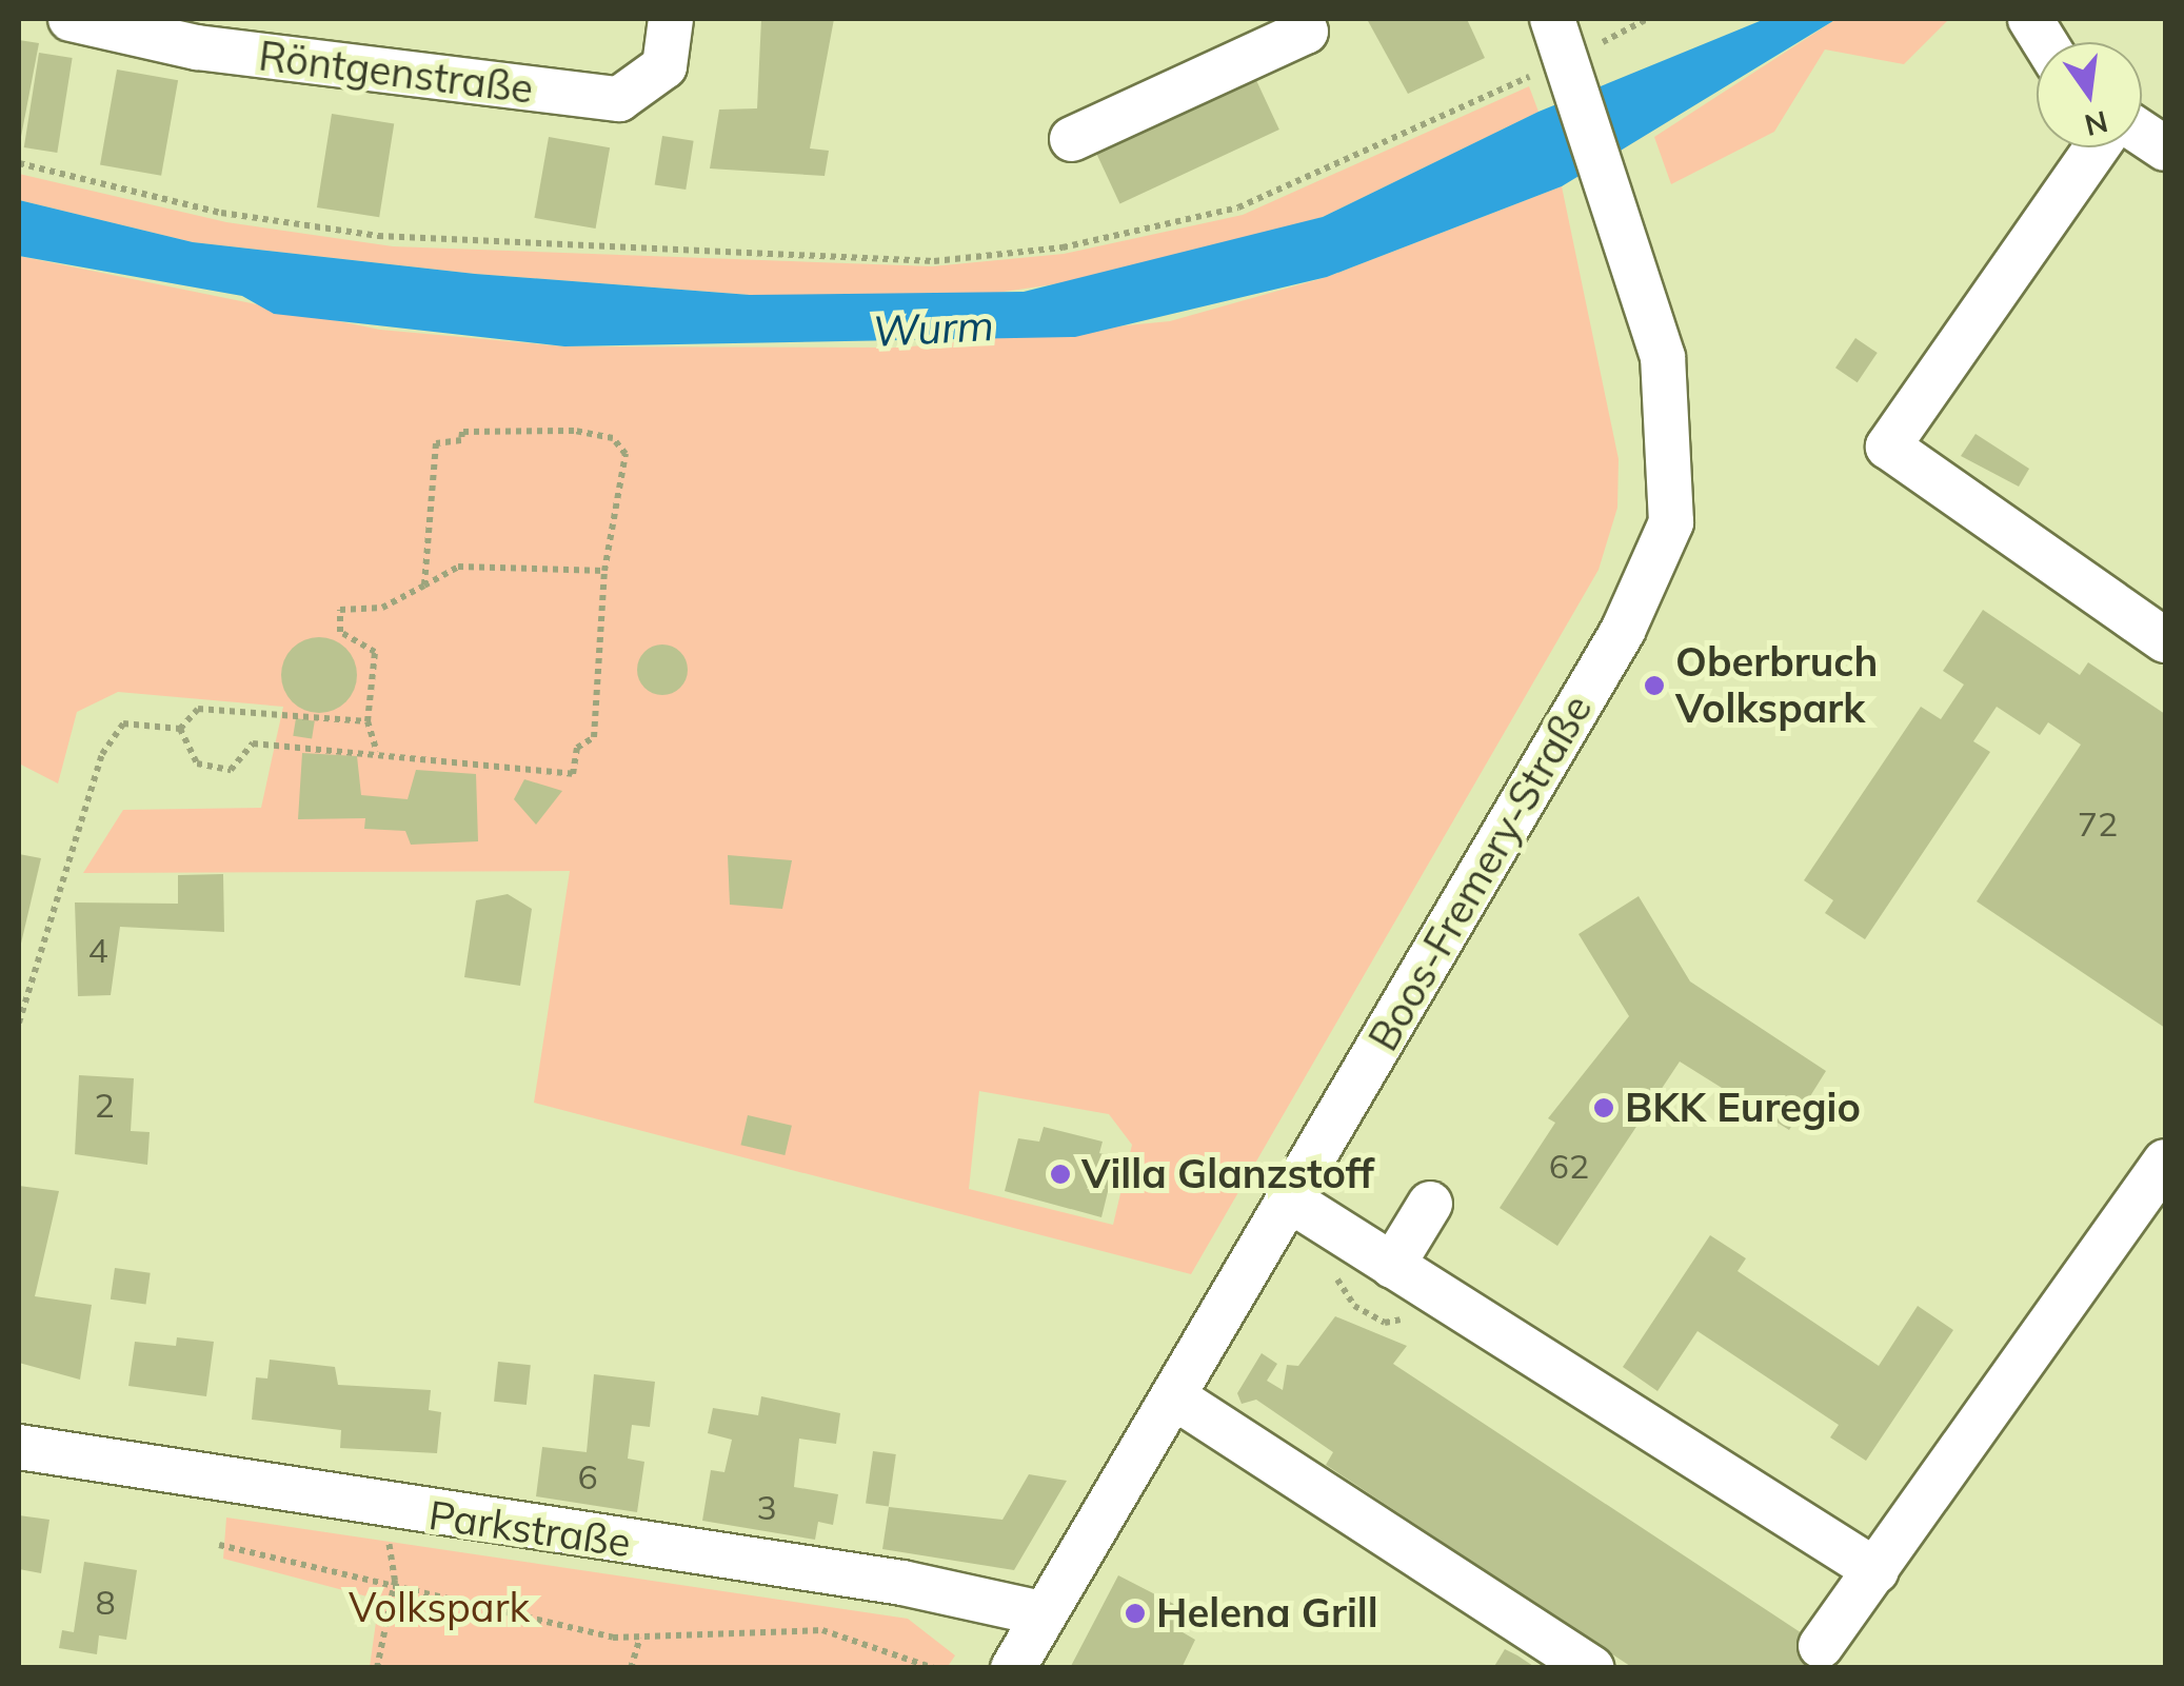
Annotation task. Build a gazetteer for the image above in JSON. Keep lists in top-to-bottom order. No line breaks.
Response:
{"streets":{"street":["Röntgenstraße","Boos-Fremery-Straße","Parkstraße"]},"crossings":[["Boos-Fremery-Straße","Parkstraße"]],"water":["Wurm"],"parks":["Volkspark"],"places":["Oberbruch Volkspark","BKK Euregio","Villa Glanzstoff","Helena Grill"],"house_numbers":["72","4","2","62","6","3","8"],"north":"bottom"}
